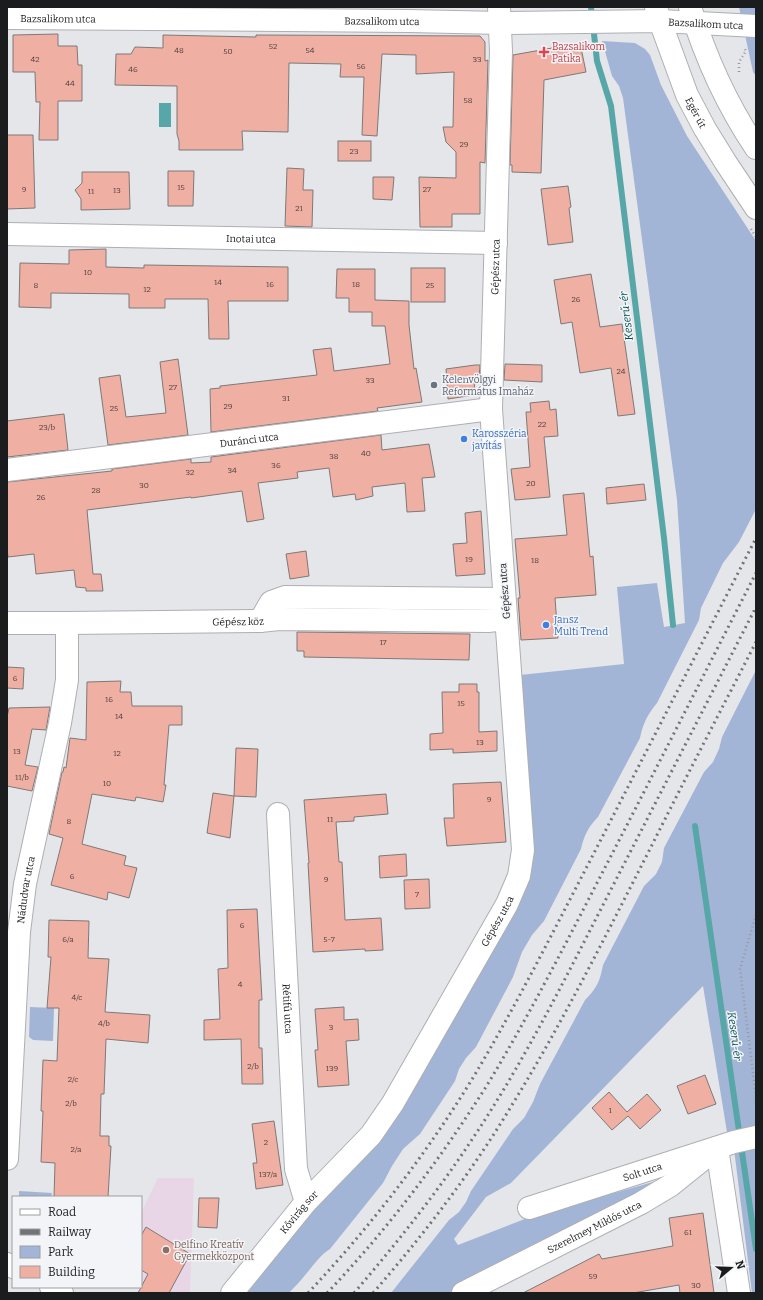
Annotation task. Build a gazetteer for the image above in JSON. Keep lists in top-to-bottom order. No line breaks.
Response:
{"streets":{"street":["Bazsalikom utca","Egér út","Inotai utca","Gépész utca","Duránci utca","Gépész köz","Nádudvar utca","Rétifű utca","Solt utca","Kővirág sor","Szerelmey Miklós utca"]},"crossings":[["Bazsalikom utca","Egér út"],["Bazsalikom utca","Gépész utca"],["Inotai utca","Gépész utca"],["Gépész utca","Duránci utca"],["Gépész utca","Gépész köz"],["Gépész utca","Kővirág sor"],["Gépész köz","Nádudvar utca"],["Rétifű utca","Kővirág sor"],["Solt utca","Szerelmey Miklós utca"]],"water":["Keserű-ér"],"places":{"health":["Bazsalikom Patika"],"other":["Kelenvölgyi Református Imaház","Karosszéria javítás","Jansz Multi Trend","Delfino Kreatív Gyermekközpont"]},"house_numbers":["52","48","54","50","42","33","56","46","44","58","29","23","15","9","27","13","11","21","10","14","16","18","8","25","12","26","24","33","27","31","29","25","22","23/b","40","38","36","34","32","20","30","28","26","19","18","17","6","16","15","14","13","13","12","11/b","10","9","11","8","6","9","7","6","6/a","5-7","4","4/c","4/b","3","2/b","139","2/c","2/b","1","2","2/a","137/a","61","59","30"],"legend":["Road","Railway","Park","Building"],"north":"right"}
